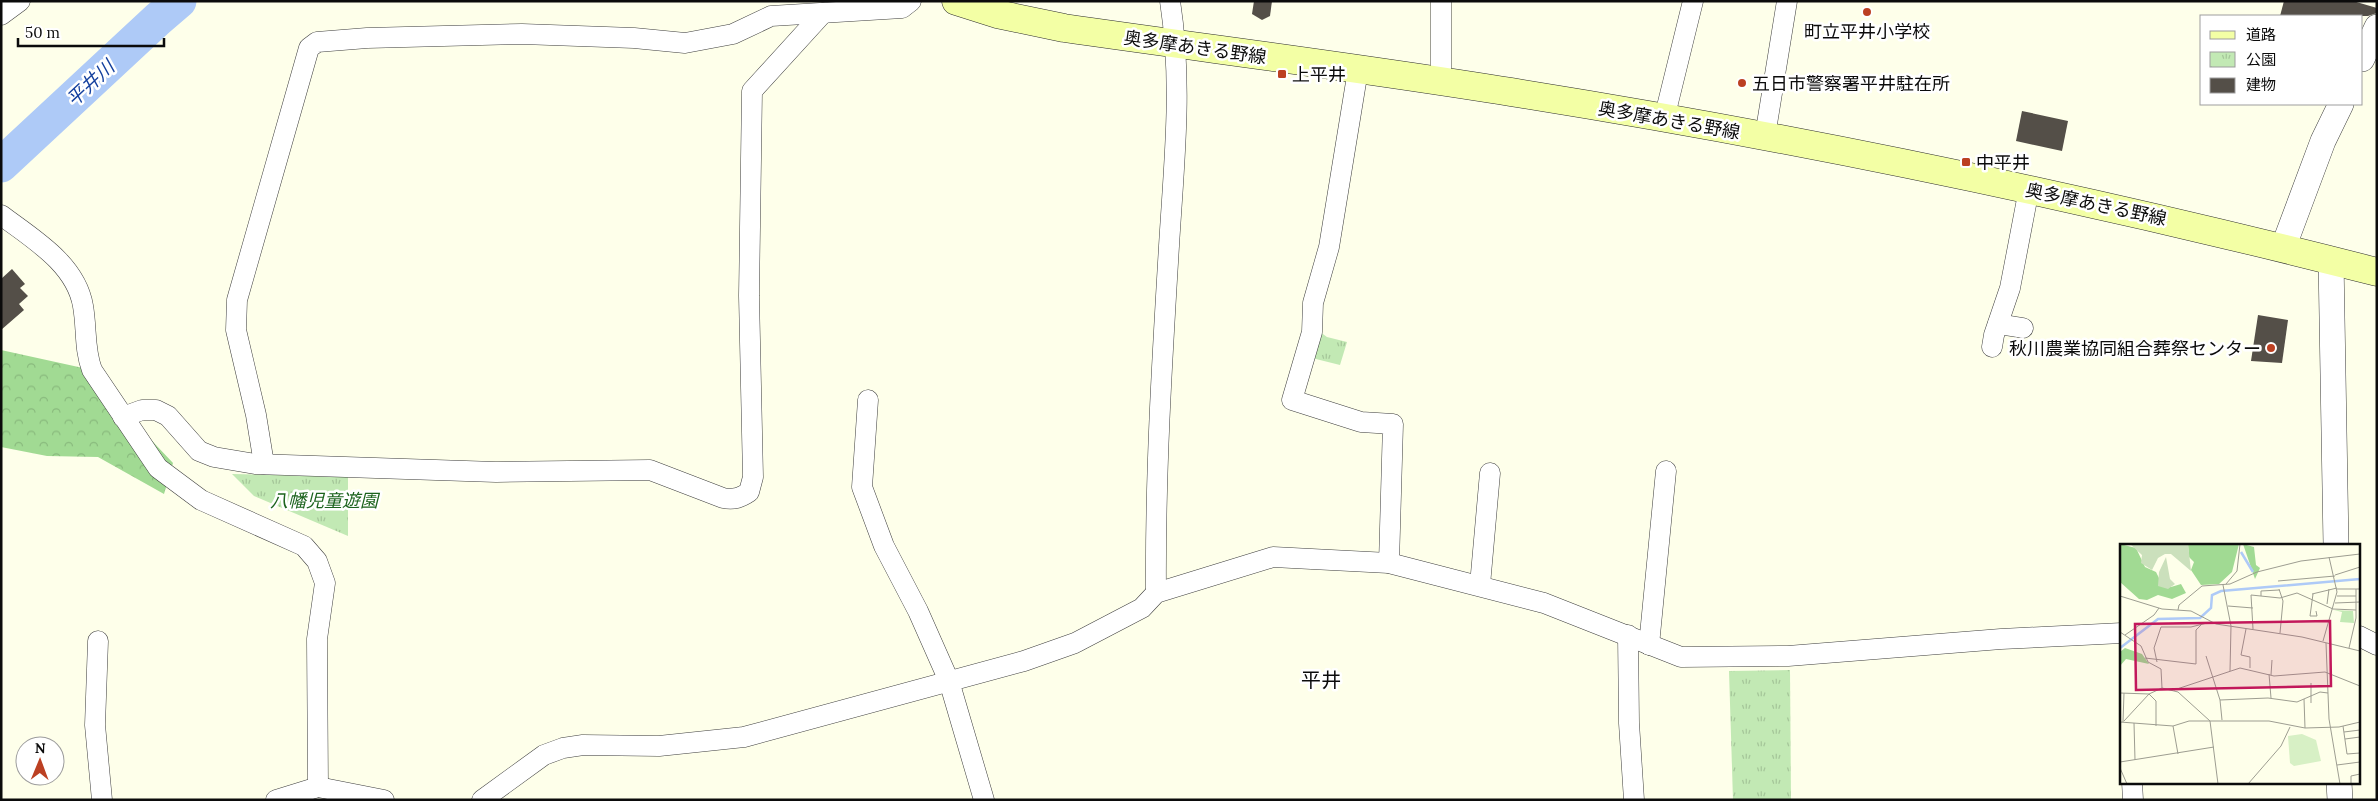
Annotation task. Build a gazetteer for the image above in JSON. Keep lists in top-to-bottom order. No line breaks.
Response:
{"streets":{"main road":["奥多摩あきる野線"]},"districts":["平井"],"water":["平井川"],"parks":["八幡児童遊園"],"places":{"other":["町立平井小学校","五日市警察署平井駐在所","秋川農業協同組合葬祭センター"],"transit":["上平井","中平井"]},"legend":["道路","公園","建物"],"scale_bar":"50 m","north":"top"}
